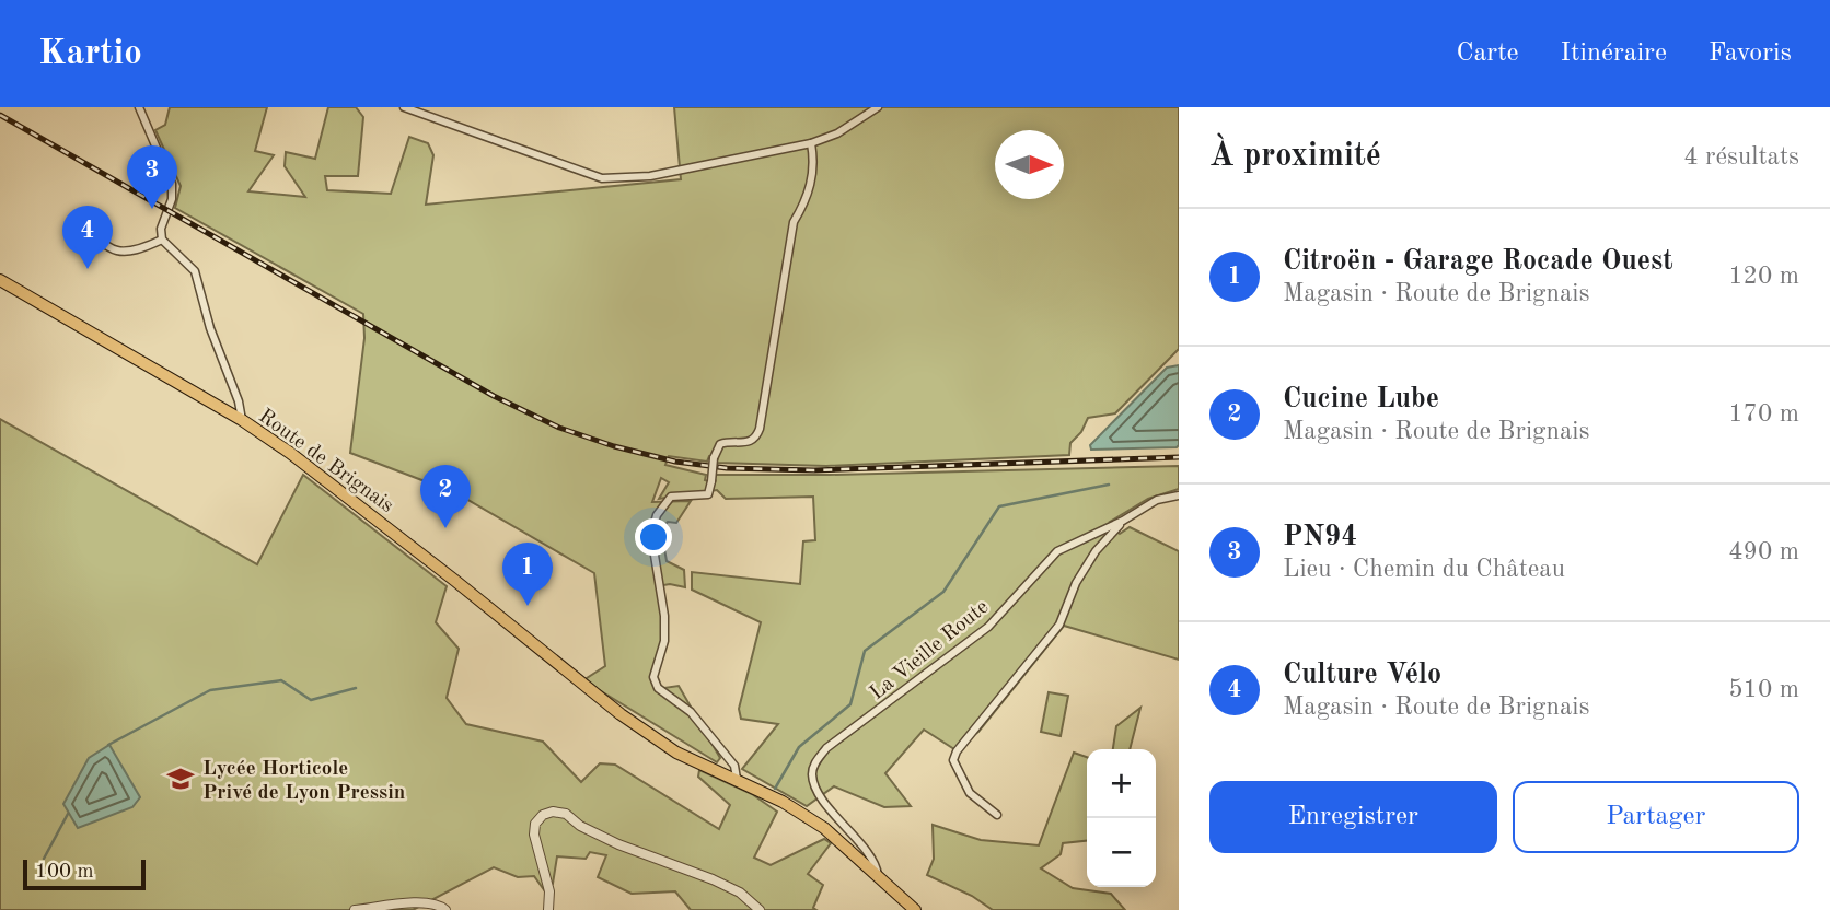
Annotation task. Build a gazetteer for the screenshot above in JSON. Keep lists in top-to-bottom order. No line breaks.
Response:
{"streets":{"main road":["Route de Brignais"],"street":["La Vieille Route"]},"crossings":[["Route de Brignais","La Vieille Route"]],"places":{"school or university":["Lycée Horticole Privé de Lyon Pressin"]},"scale_bar":"100 m","north":"right","page":{"header":"Kartio","nav":["Carte","Itinéraire","Favoris"],"heading":["À proximité","4 résultats"],"pins":["3","4","2","1"],"list":[{"mark":"1","name":"Citroën - Garage Rocade Ouest","note":"Magasin · Route de Brignais","value":"120 m"},{"mark":"2","name":"Cucine Lube","note":"Magasin · Route de Brignais","value":"170 m"},{"mark":"3","name":"PN94","note":"Lieu · Chemin du Château","value":"490 m"},{"mark":"4","name":"Culture Vélo","note":"Magasin · Route de Brignais","value":"510 m"}],"map_buttons":["+","−"],"buttons":["Enregistrer","Partager"],"scale":"100 m"}}
